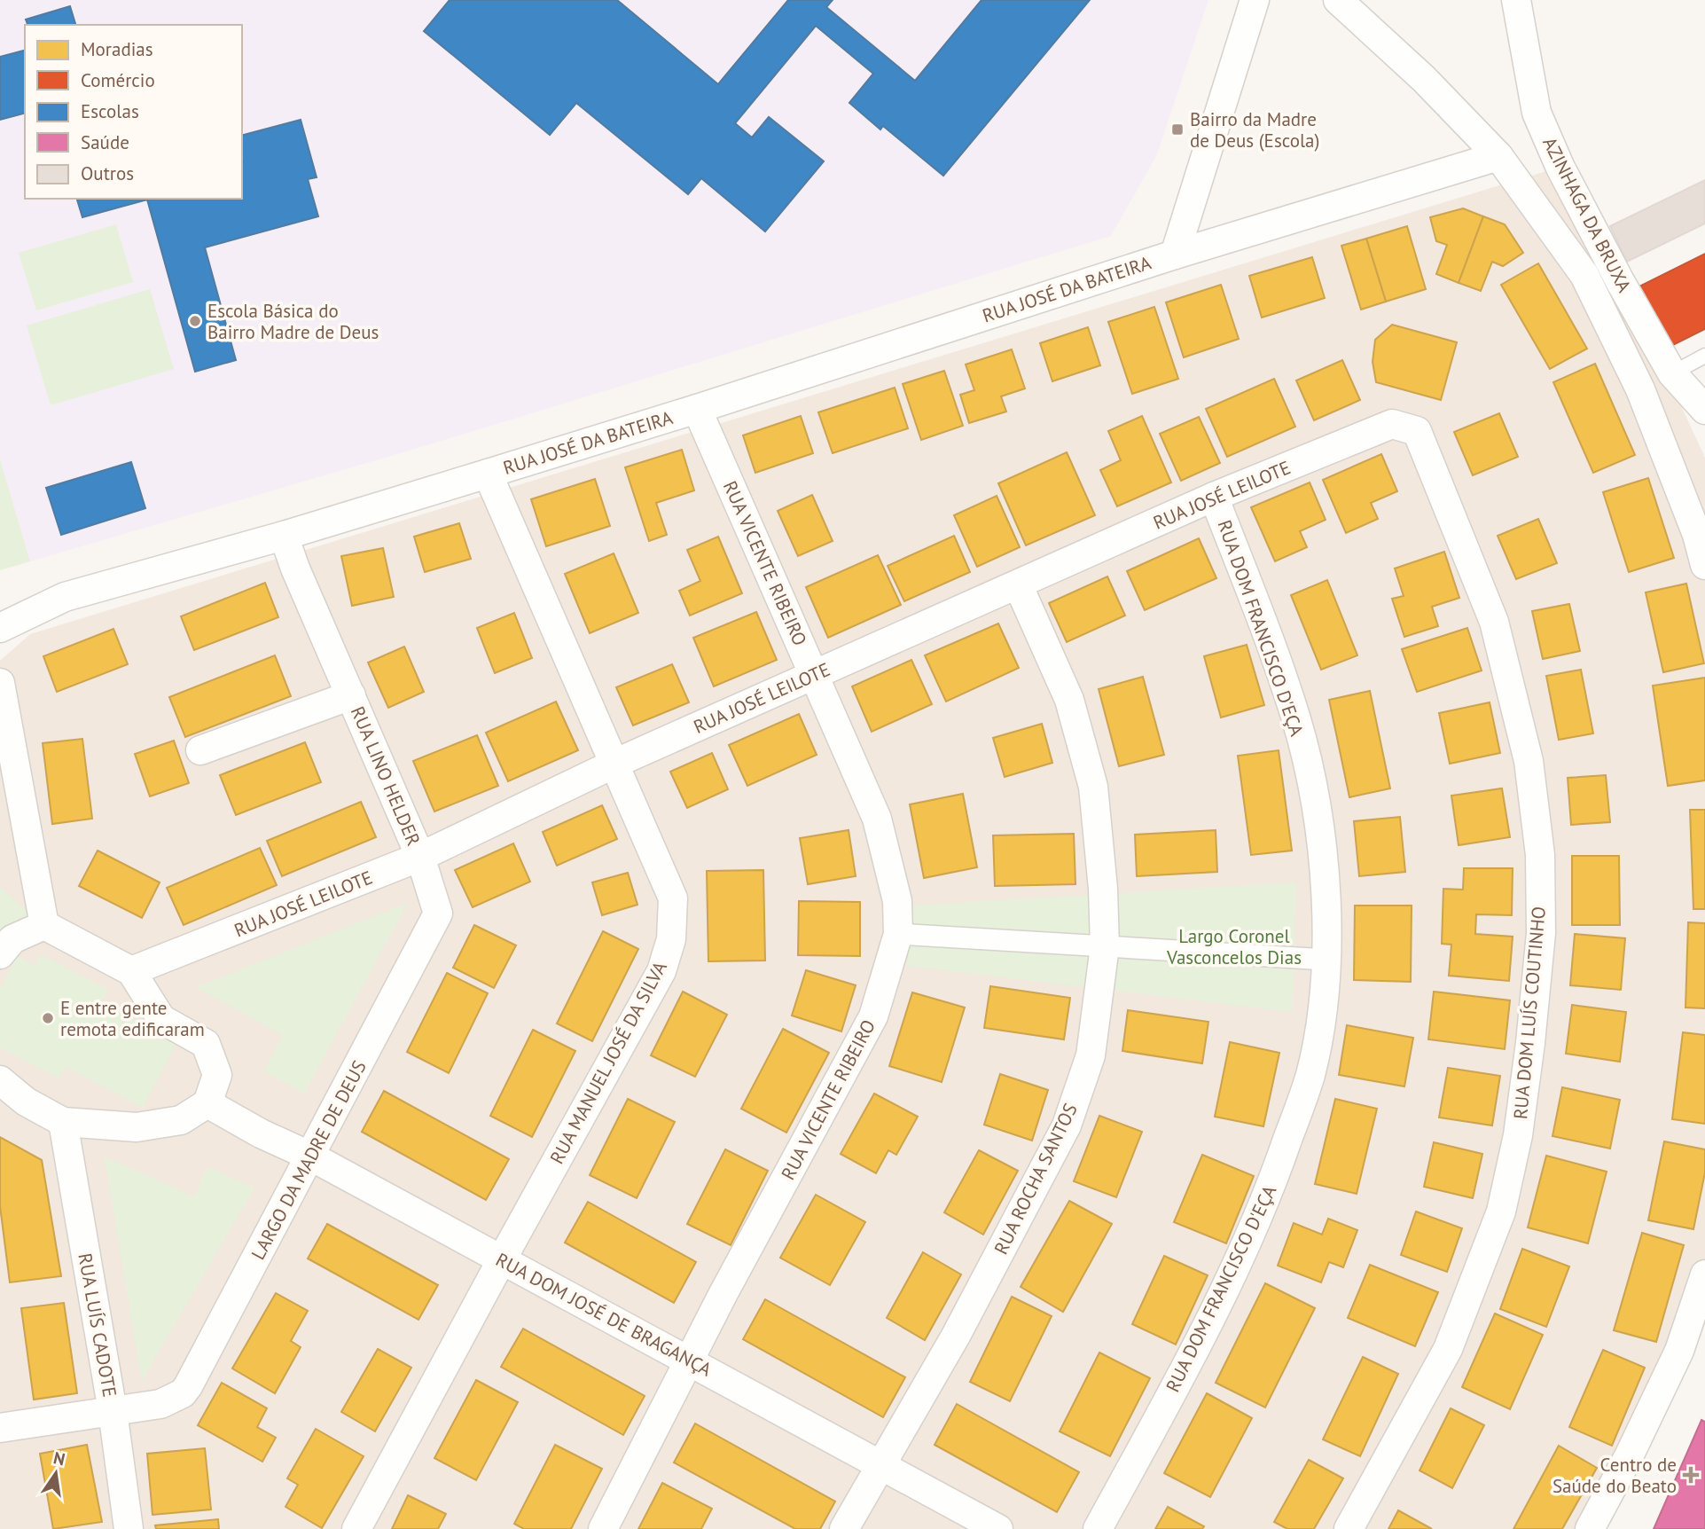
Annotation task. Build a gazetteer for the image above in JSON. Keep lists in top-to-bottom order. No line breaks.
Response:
{"streets":{"street":["AZINHAGA DA BRUXA","RUA JOSÉ DA BATEIRA","RUA JOSÉ LEILOTE","RUA VICENTE RIBEIRO","RUA DOM FRANCISCO D'EÇA","RUA LINO HELDER","RUA DOM LUÍS COUTINHO","RUA MANUEL JOSÉ DA SILVA","LARGO DA MADRE DE DEUS","RUA ROCHA SANTOS","RUA DOM JOSÉ DE BRAGANÇA","RUA LUÍS CADOTE"]},"crossings":[["RUA JOSÉ DA BATEIRA","RUA VICENTE RIBEIRO"],["RUA JOSÉ DA BATEIRA","RUA LINO HELDER"],["RUA JOSÉ DA BATEIRA","RUA MANUEL JOSÉ DA SILVA"],["RUA JOSÉ LEILOTE","RUA VICENTE RIBEIRO"],["RUA JOSÉ LEILOTE","RUA DOM FRANCISCO D'EÇA"],["RUA JOSÉ LEILOTE","RUA LINO HELDER"],["RUA JOSÉ LEILOTE","RUA DOM LUÍS COUTINHO"],["RUA JOSÉ LEILOTE","RUA MANUEL JOSÉ DA SILVA"],["RUA JOSÉ LEILOTE","LARGO DA MADRE DE DEUS"],["RUA JOSÉ LEILOTE","RUA ROCHA SANTOS"],["RUA VICENTE RIBEIRO","RUA DOM JOSÉ DE BRAGANÇA"],["RUA LINO HELDER","LARGO DA MADRE DE DEUS"],["RUA MANUEL JOSÉ DA SILVA","RUA DOM JOSÉ DE BRAGANÇA"],["LARGO DA MADRE DE DEUS","RUA DOM JOSÉ DE BRAGANÇA"],["LARGO DA MADRE DE DEUS","RUA LUÍS CADOTE"],["RUA ROCHA SANTOS","RUA DOM JOSÉ DE BRAGANÇA"]],"parks":["Largo Coronel Vasconcelos Dias"],"places":{"transit":["Bairro da Madre de Deus (Escola)"],"other":["Escola Básica do Bairro Madre de Deus","E entre gente remota edificaram"],"health":["Centro de Saúde do Beato"]},"legend":["Moradias","Comércio","Escolas","Saúde","Outros"],"north":"top"}
